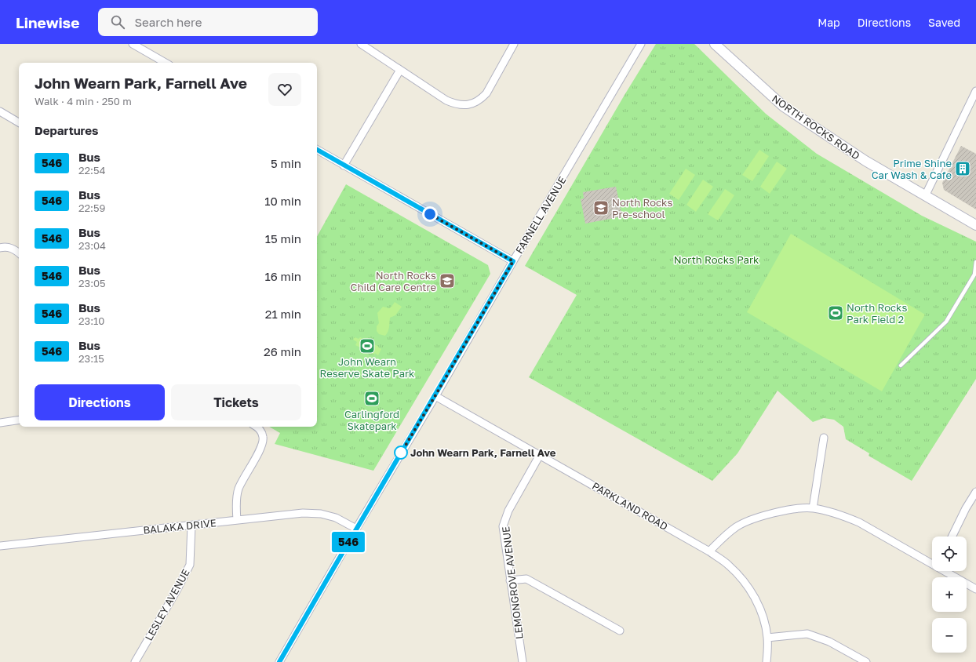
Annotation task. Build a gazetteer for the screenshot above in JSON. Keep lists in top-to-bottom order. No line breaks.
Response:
{"streets":{"main road":["NORTH ROCKS ROAD"],"street":["FARNELL AVENUE","PARKLAND ROAD","BALAKA DRIVE","LEMONGROVE AVENUE","LESLEY AVENUE"]},"crossings":[["FARNELL AVENUE","PARKLAND ROAD"],["FARNELL AVENUE","BALAKA DRIVE"],["PARKLAND ROAD","LEMONGROVE AVENUE"],["BALAKA DRIVE","LESLEY AVENUE"]],"parks":["North Rocks Park"],"places":{"building":["Prime Shine Car Wash & Cafe"],"school or university":["North Rocks Pre-school","North Rocks Child Care Centre"],"sports":["North Rocks Park Field 2","John Wearn Reserve Skate Park","Carlingford Skatepark"],"other":["John Wearn Park, Farnell Ave"]},"lines":["bus line 546"],"page":{"header":"Linewise","search":"Search here","nav":["Map","Directions","Saved"],"on_map":"546","heading":[["John Wearn Park, Farnell Ave","Walk · 4 min · 250 m"],"Departures"],"list":[{"mark":"546","name":"Bus","note":"22:54","value":"5 min"},{"mark":"546","name":"Bus","note":"22:59","value":"10 min"},{"mark":"546","name":"Bus","note":"23:04","value":"15 min"},{"mark":"546","name":"Bus","note":"23:05","value":"16 min"},{"mark":"546","name":"Bus","note":"23:10","value":"21 min"},{"mark":"546","name":"Bus","note":"23:15","value":"26 min"}],"buttons":["Directions","Tickets"],"map_buttons":["+","−"]}}
